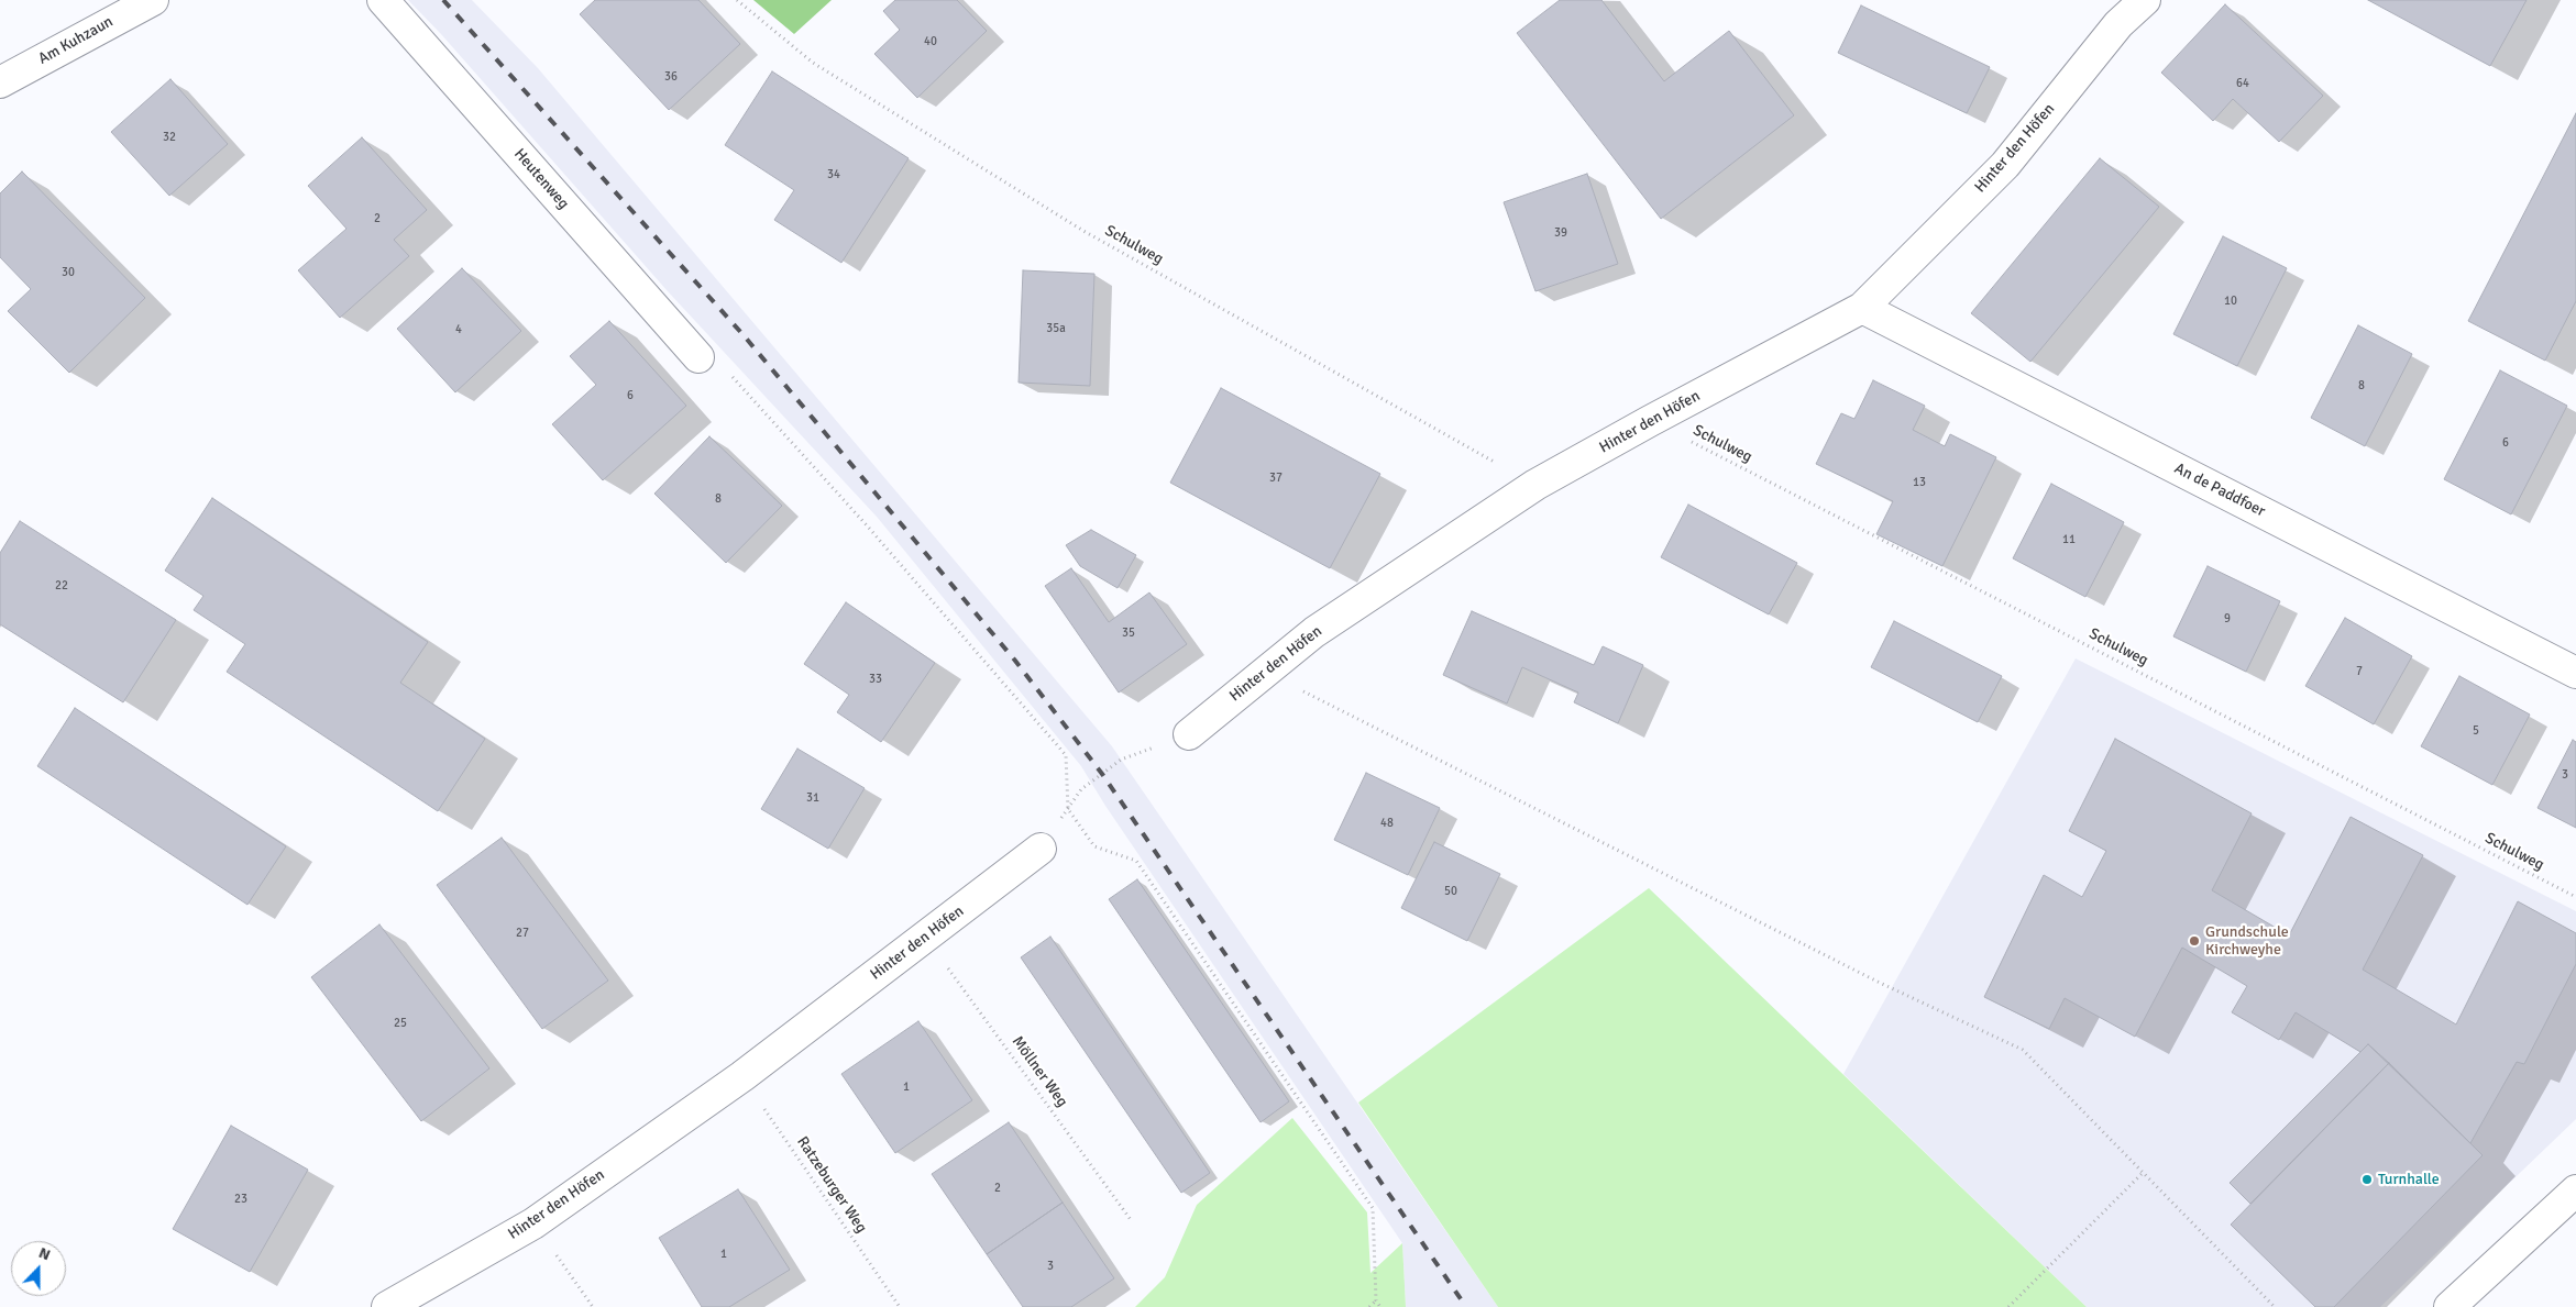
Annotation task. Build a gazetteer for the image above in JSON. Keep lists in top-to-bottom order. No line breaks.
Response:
{"streets":{"street":["Am Kuhzaun","Hinter den Höfen","Heutenweg","An de Paddfoer"],"path":["Schulweg","Möllner Weg","Ratzeburger Weg"]},"crossings":[["Hinter den Höfen","Schulweg"],["Hinter den Höfen","An de Paddfoer"],["Hinter den Höfen","Möllner Weg"],["Hinter den Höfen","Ratzeburger Weg"]],"places":["Grundschule Kirchweyhe","Turnhalle"],"house_numbers":["40","36","64","32","34","2","39","30","10","35a","4","8","6","6","37","13","8","11","22","9","35","7","33","5","3","31","48","50","27","25","1","2","23","1","3"],"north":"top"}
